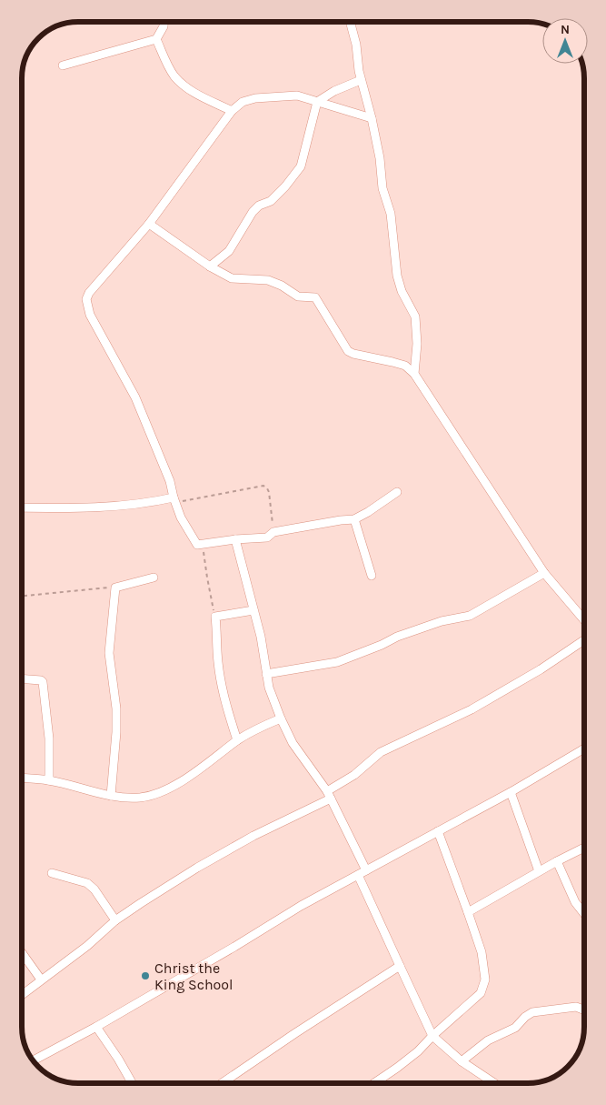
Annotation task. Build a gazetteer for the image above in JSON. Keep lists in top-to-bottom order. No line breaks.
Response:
{"places":["Christ the King School"],"north":"top"}
